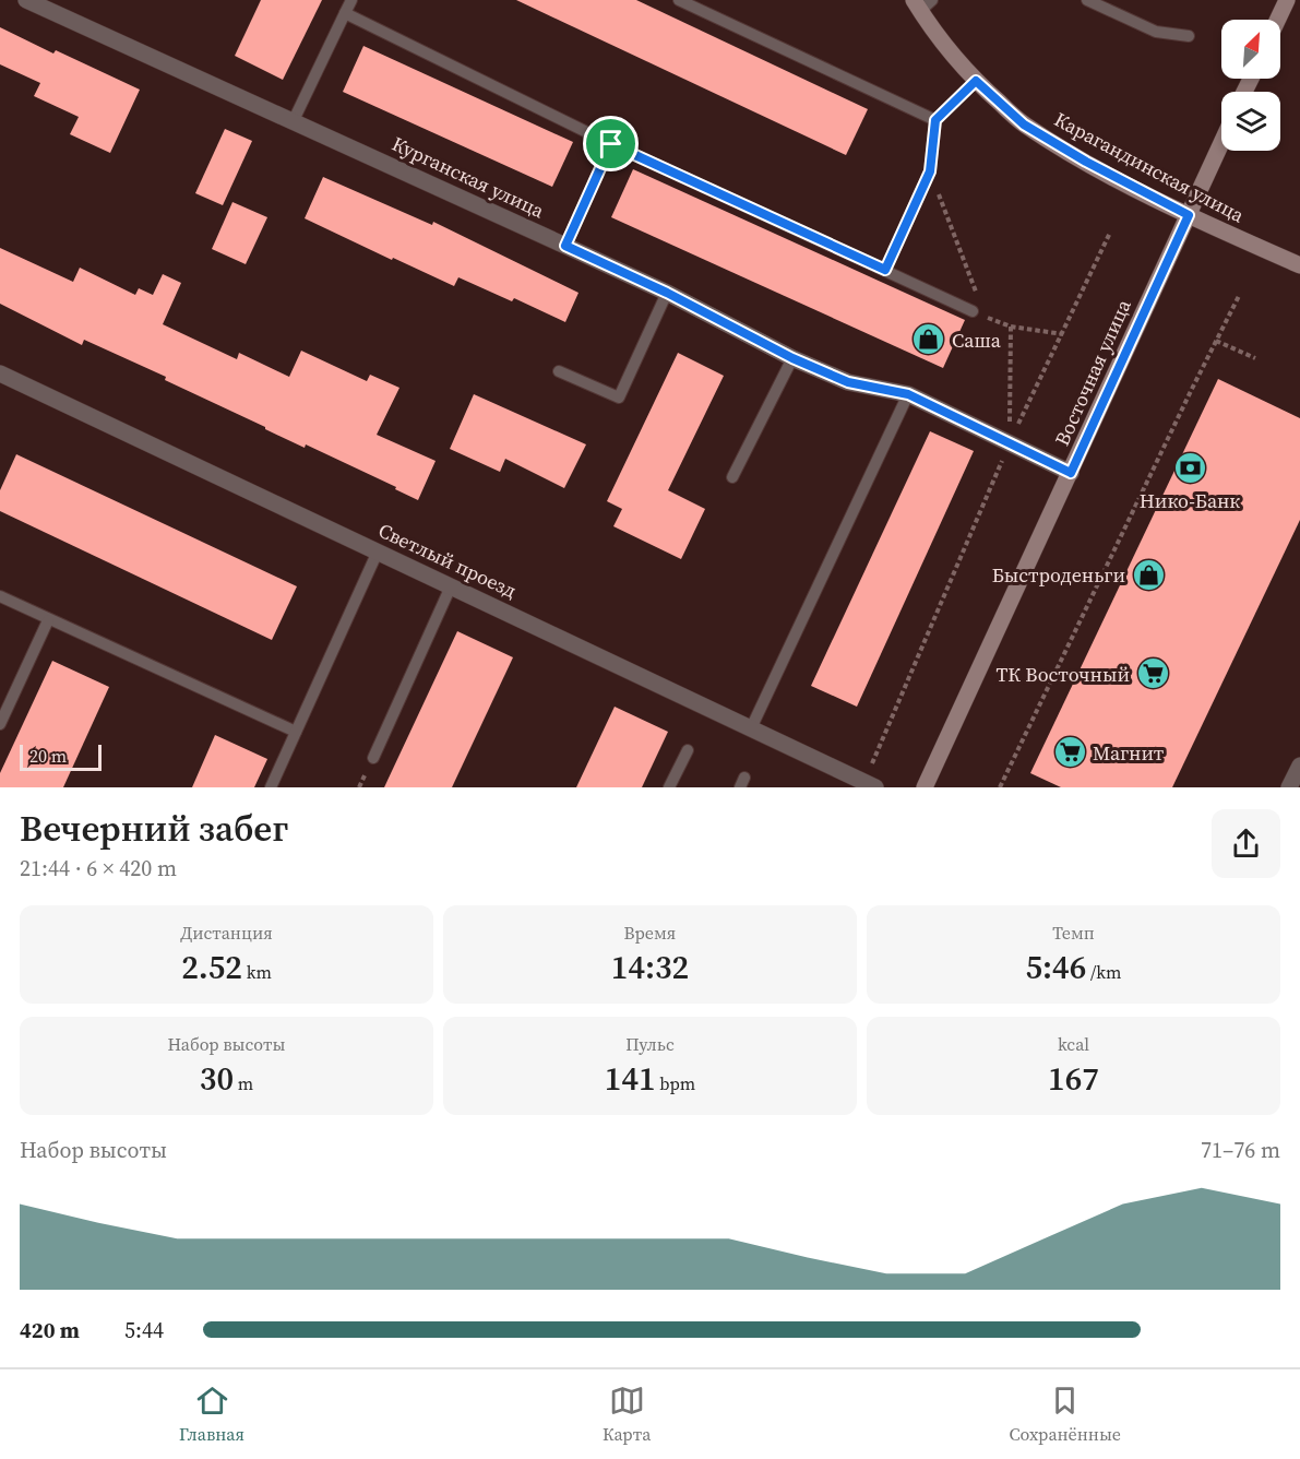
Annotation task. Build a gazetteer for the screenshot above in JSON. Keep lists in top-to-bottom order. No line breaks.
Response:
{"streets":{"main road":["Карагандинская улица","Восточная улица"],"street":["Курганская улица","Светлый проезд"]},"crossings":[["Карагандинская улица","Восточная улица"],["Курганская улица","Восточная улица"]],"places":{"shop":["Саша","Быстроденьги"],"bank":["Нико-Банк"],"supermarket":["ТК Восточный","Магнит"]},"scale_bar":"20 m","north":"top right","page":{"scale":"20 m","heading":["Вечерний забег","21:44 · 6 × 420 m"],"stats":[["Дистанция","2.52 km"],["Время","14:32"],["Темп","5:46 /km"],["Набор высоты","30 m"],["Пульс","141 bpm"],["kcal","167"]],"chart":["Набор высоты","71–76 m"],"list":[{"name":"420 m","note":"5:44"}],"tabs":["Главная","Карта","Сохранённые"]}}
